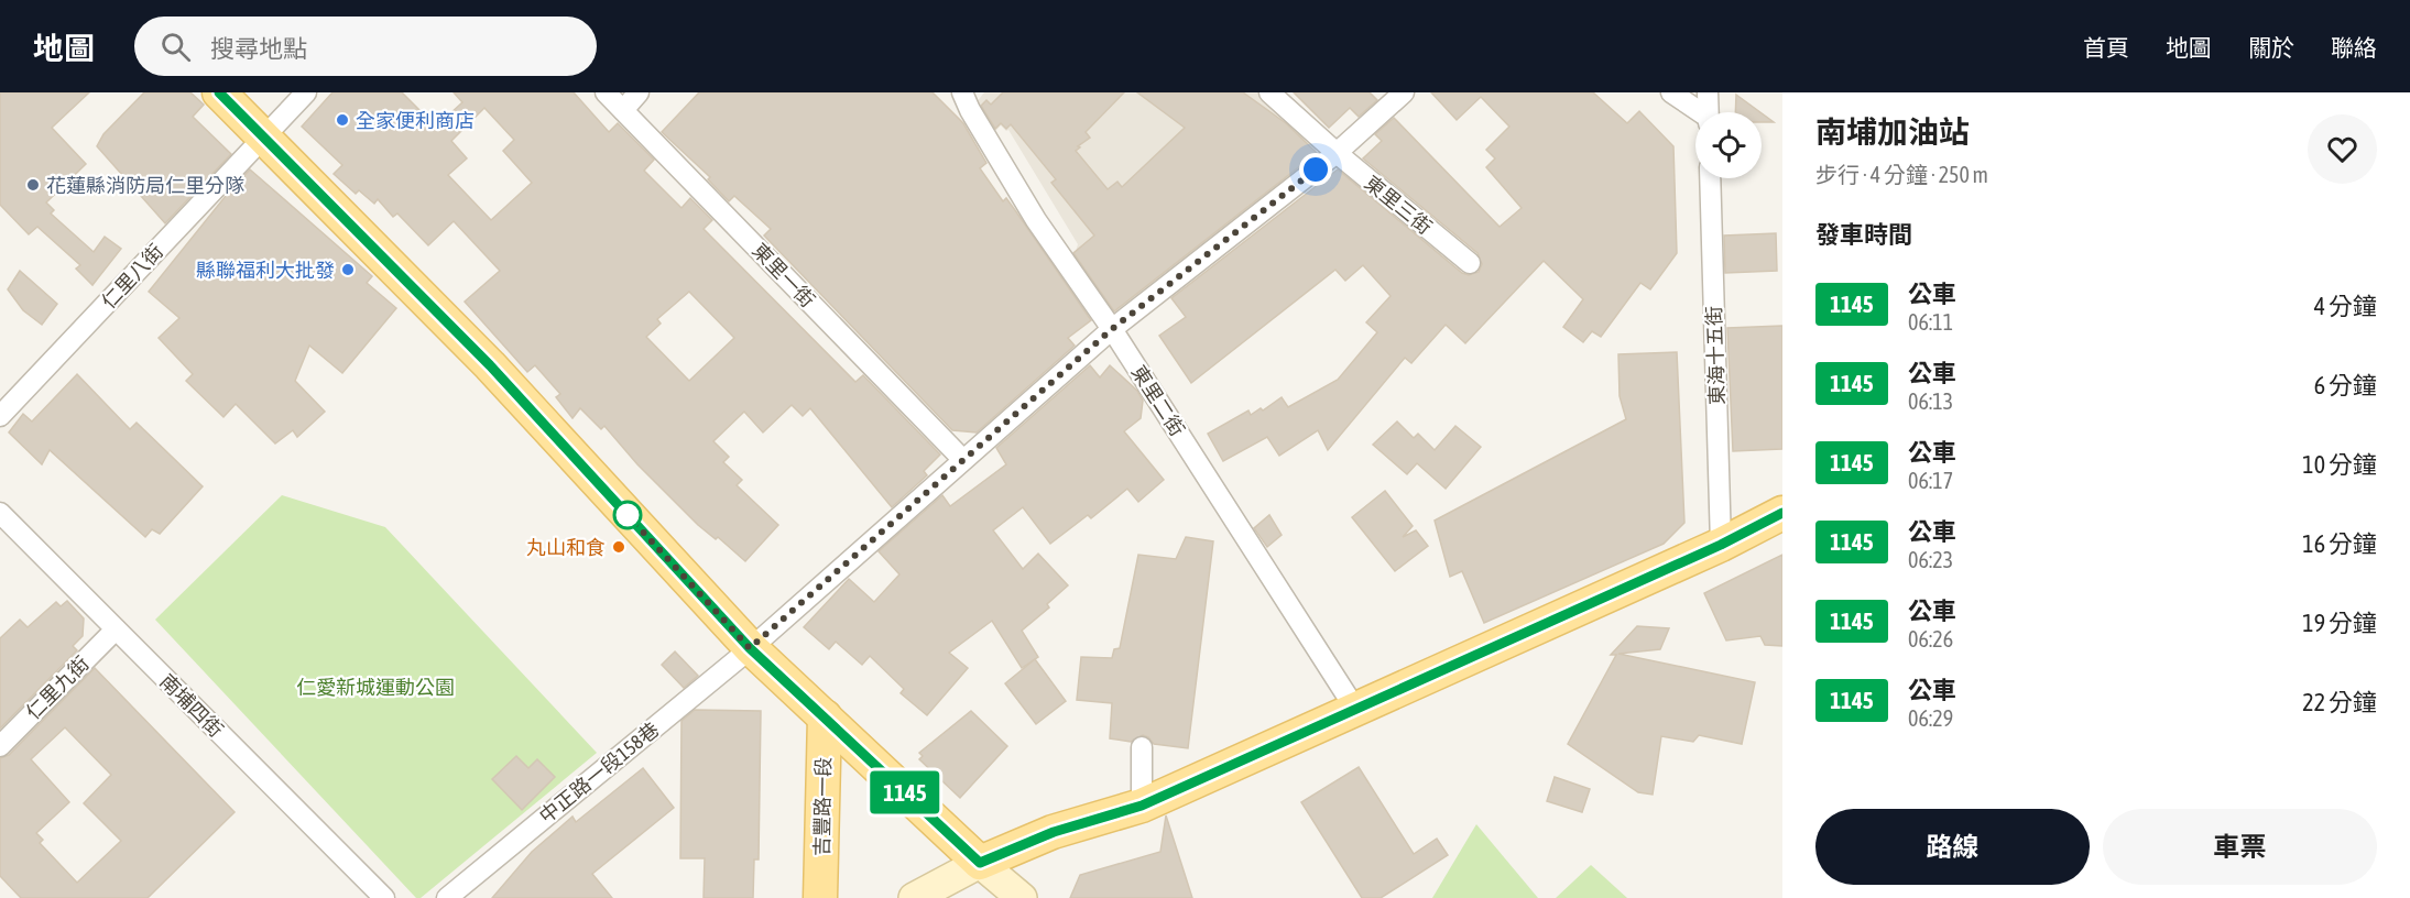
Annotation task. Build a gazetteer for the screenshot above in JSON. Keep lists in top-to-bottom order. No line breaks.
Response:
{"streets":{"main road":["吉豐路一段"],"street":["東里三街","東里一街","仁里八街","東海十五街","東里二街","仁里九街","南埔四街","中正路一段158巷"]},"crossings":[["東里三街","中正路一段158巷"],["東里一街","中正路一段158巷"],["東里二街","中正路一段158巷"],["仁里九街","南埔四街"]],"parks":["仁愛新城運動公園"],"places":["全家便利商店","花蓮縣消防局仁里分隊","縣聯福利大批發","丸山和食"],"lines":["bus line 1145"],"page":{"header":"地圖","search":"搜尋地點","nav":["首頁","地圖","關於","聯絡"],"on_map":"1145","heading":[["南埔加油站","步行 · 4 分鐘 · 250 m"],"發車時間"],"list":[{"mark":"1145","name":"公車","note":"06:11","value":"4 分鐘"},{"mark":"1145","name":"公車","note":"06:13","value":"6 分鐘"},{"mark":"1145","name":"公車","note":"06:17","value":"10 分鐘"},{"mark":"1145","name":"公車","note":"06:23","value":"16 分鐘"},{"mark":"1145","name":"公車","note":"06:26","value":"19 分鐘"},{"mark":"1145","name":"公車","note":"06:29","value":"22 分鐘"}],"buttons":["路線","車票"]}}
